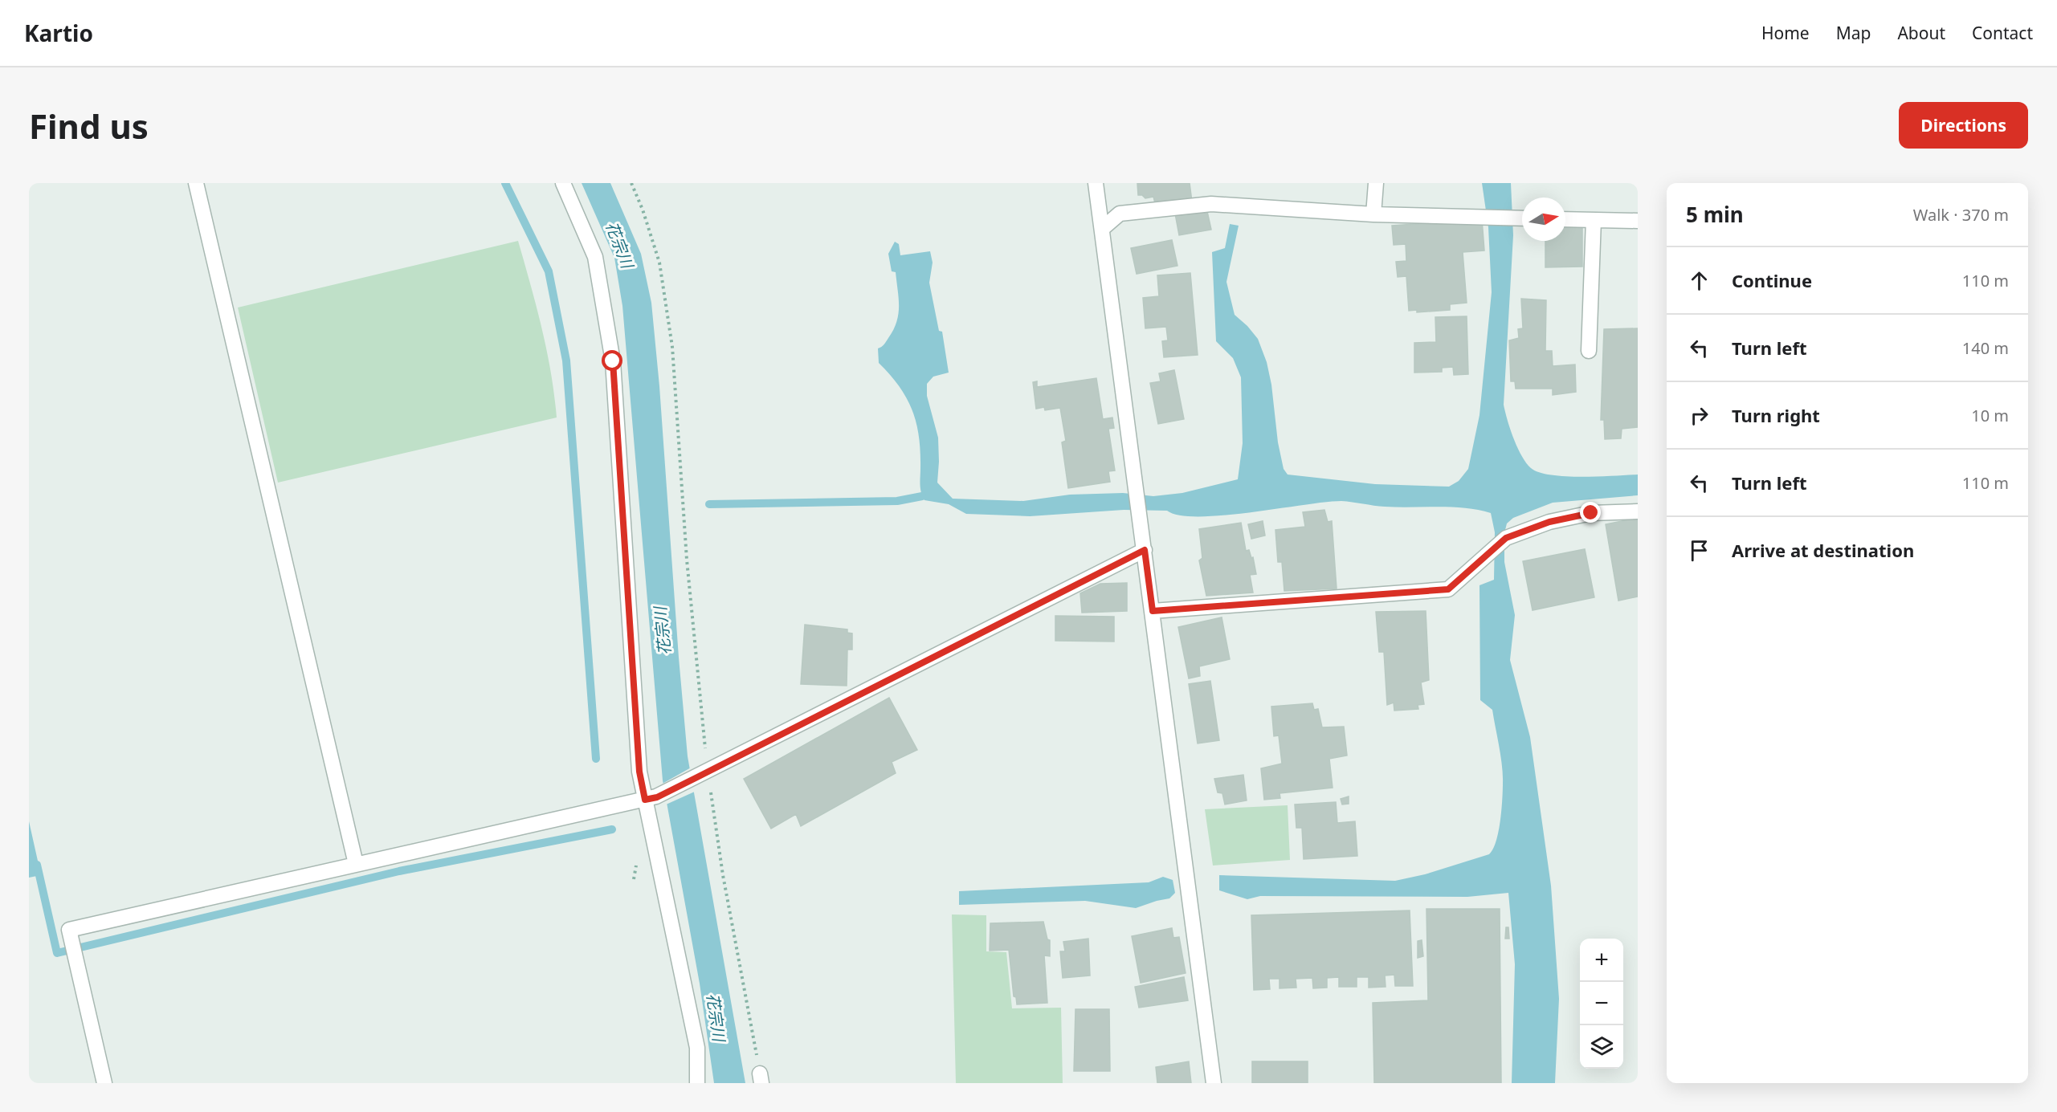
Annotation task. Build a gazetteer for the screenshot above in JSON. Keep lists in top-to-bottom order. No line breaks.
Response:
{"water":["花宗川"],"north":"right","page":{"header":"Kartio","nav":["Home","Map","About","Contact"],"buttons":"Directions","title":"Find us","heading":["5 min","Walk · 370 m"],"list":[["Continue","110 m"],["Turn left","140 m"],["Turn right","10 m"],["Turn left","110 m"],"Arrive at destination"],"map_buttons":["+","−"]}}
